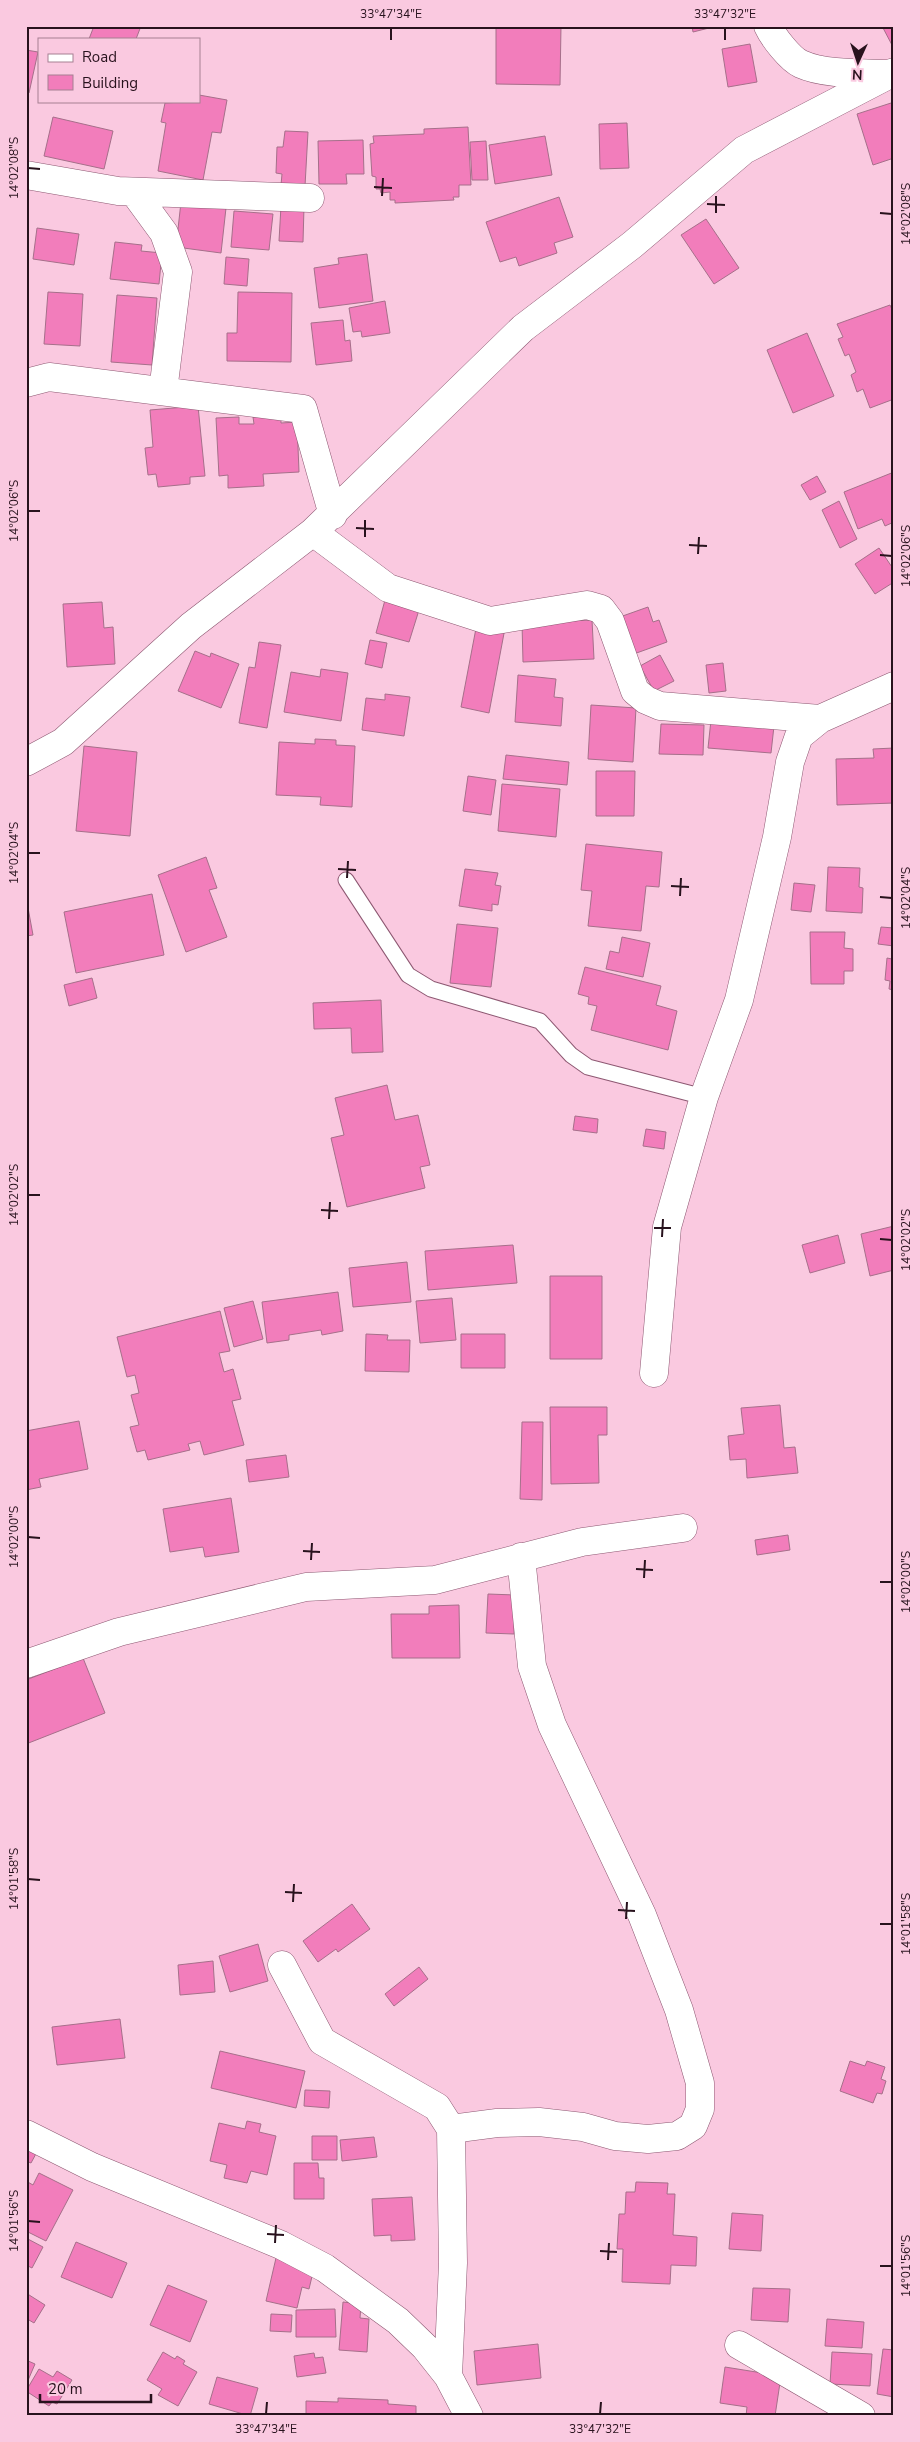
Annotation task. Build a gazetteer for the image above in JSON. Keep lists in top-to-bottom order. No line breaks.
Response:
{"legend":["Road","Building"],"scale_bar":"20 m","north":"bottom","coordinates":["33°47'34\"E","33°47'32\"E","14°02'08\"S","14°02'06\"S","14°02'04\"S","14°02'02\"S","14°02'00\"S","14°01'58\"S","14°01'56\"S"]}
